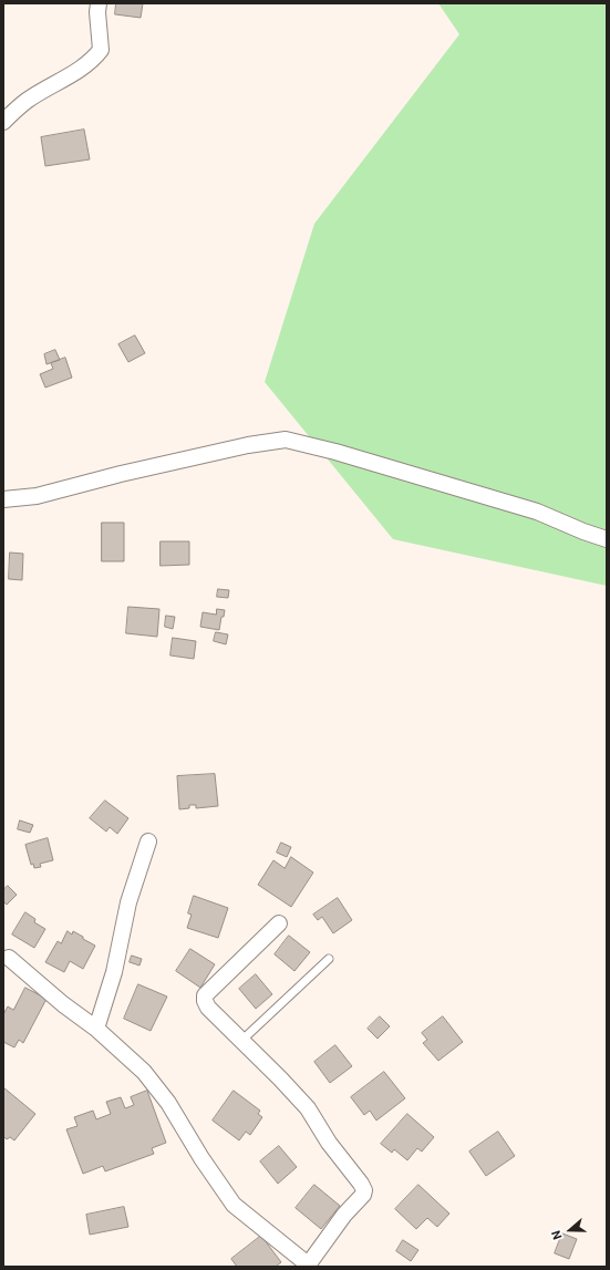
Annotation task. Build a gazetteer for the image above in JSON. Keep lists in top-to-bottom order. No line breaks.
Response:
{"north":"left"}
